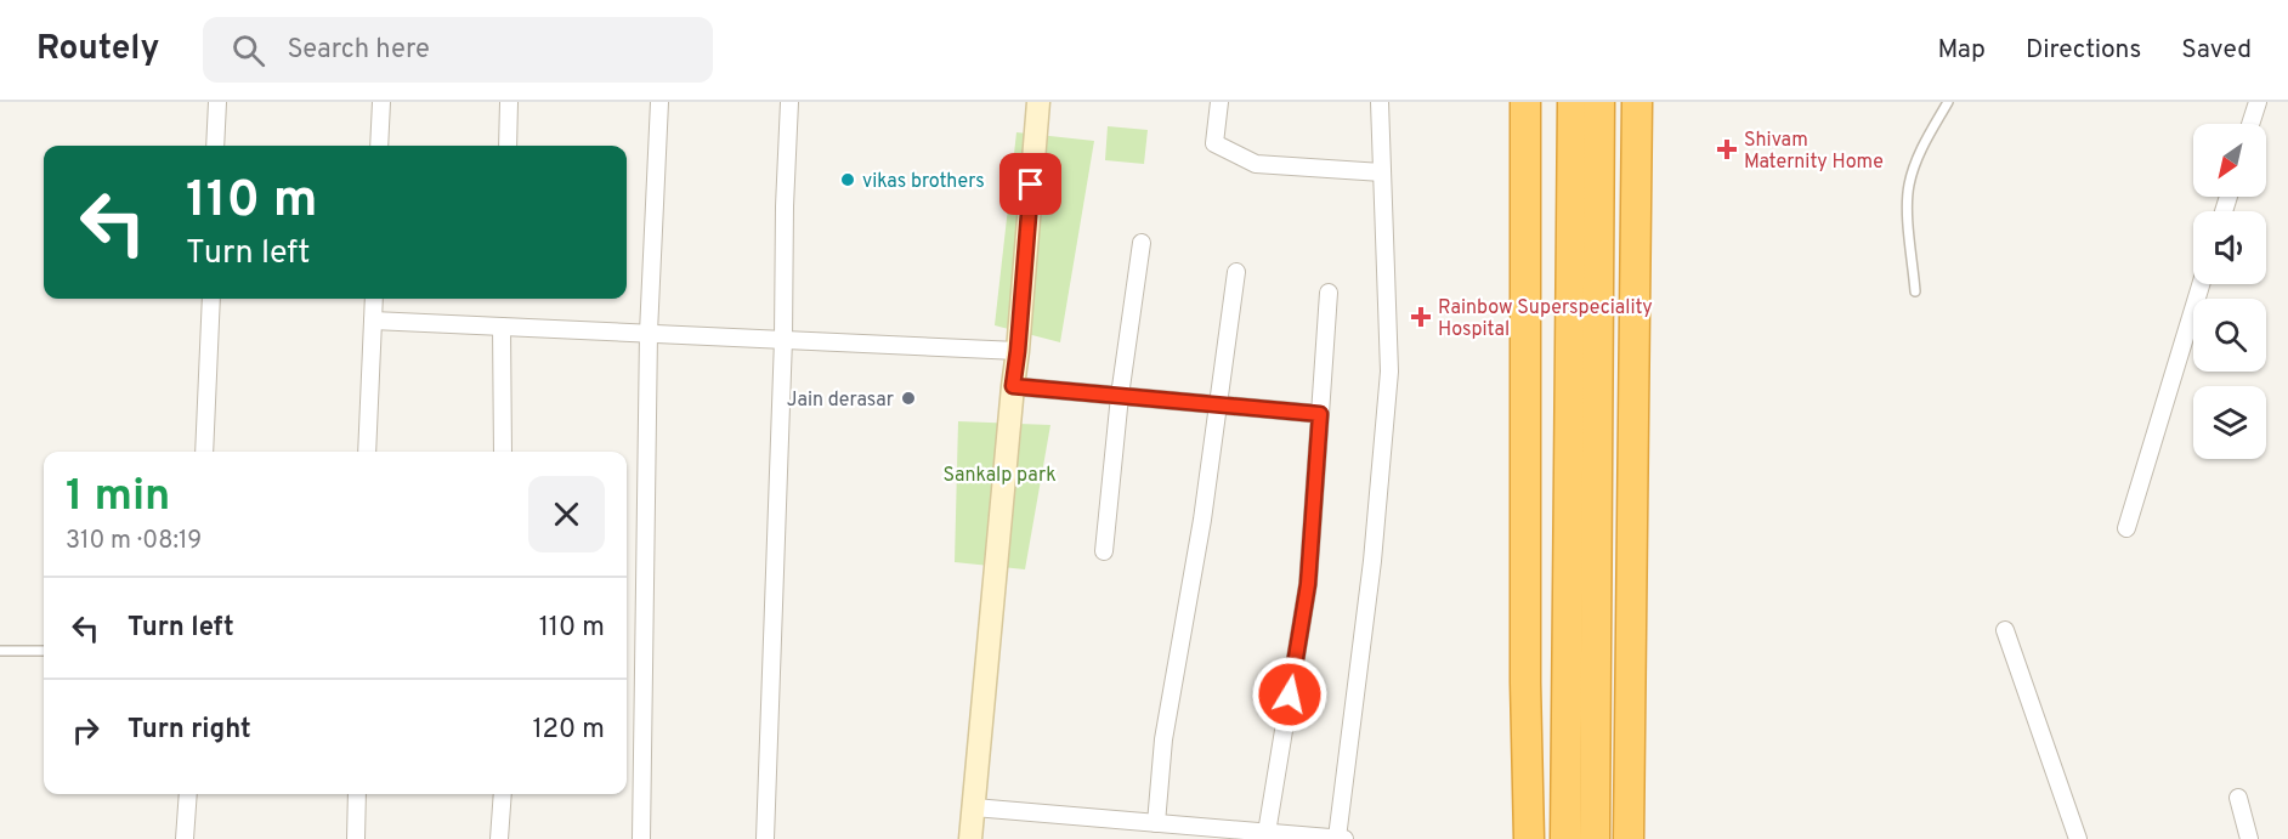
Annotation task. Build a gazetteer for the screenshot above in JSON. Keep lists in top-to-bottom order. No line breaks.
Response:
{"parks":["Sankalp park"],"places":{"health":["Shivam Maternity Home","Rainbow Superspeciality Hospital"],"other":["vikas brothers","Jain derasar"]},"north":"bottom left","page":{"header":"Routely","search":"Search here","nav":["Map","Directions","Saved"],"turn":["110 m","Turn left"],"heading":["1 min","310 m · 08:19"],"list":[{"name":"Turn left","value":"110 m"},{"name":"Turn right","value":"120 m"}]}}
